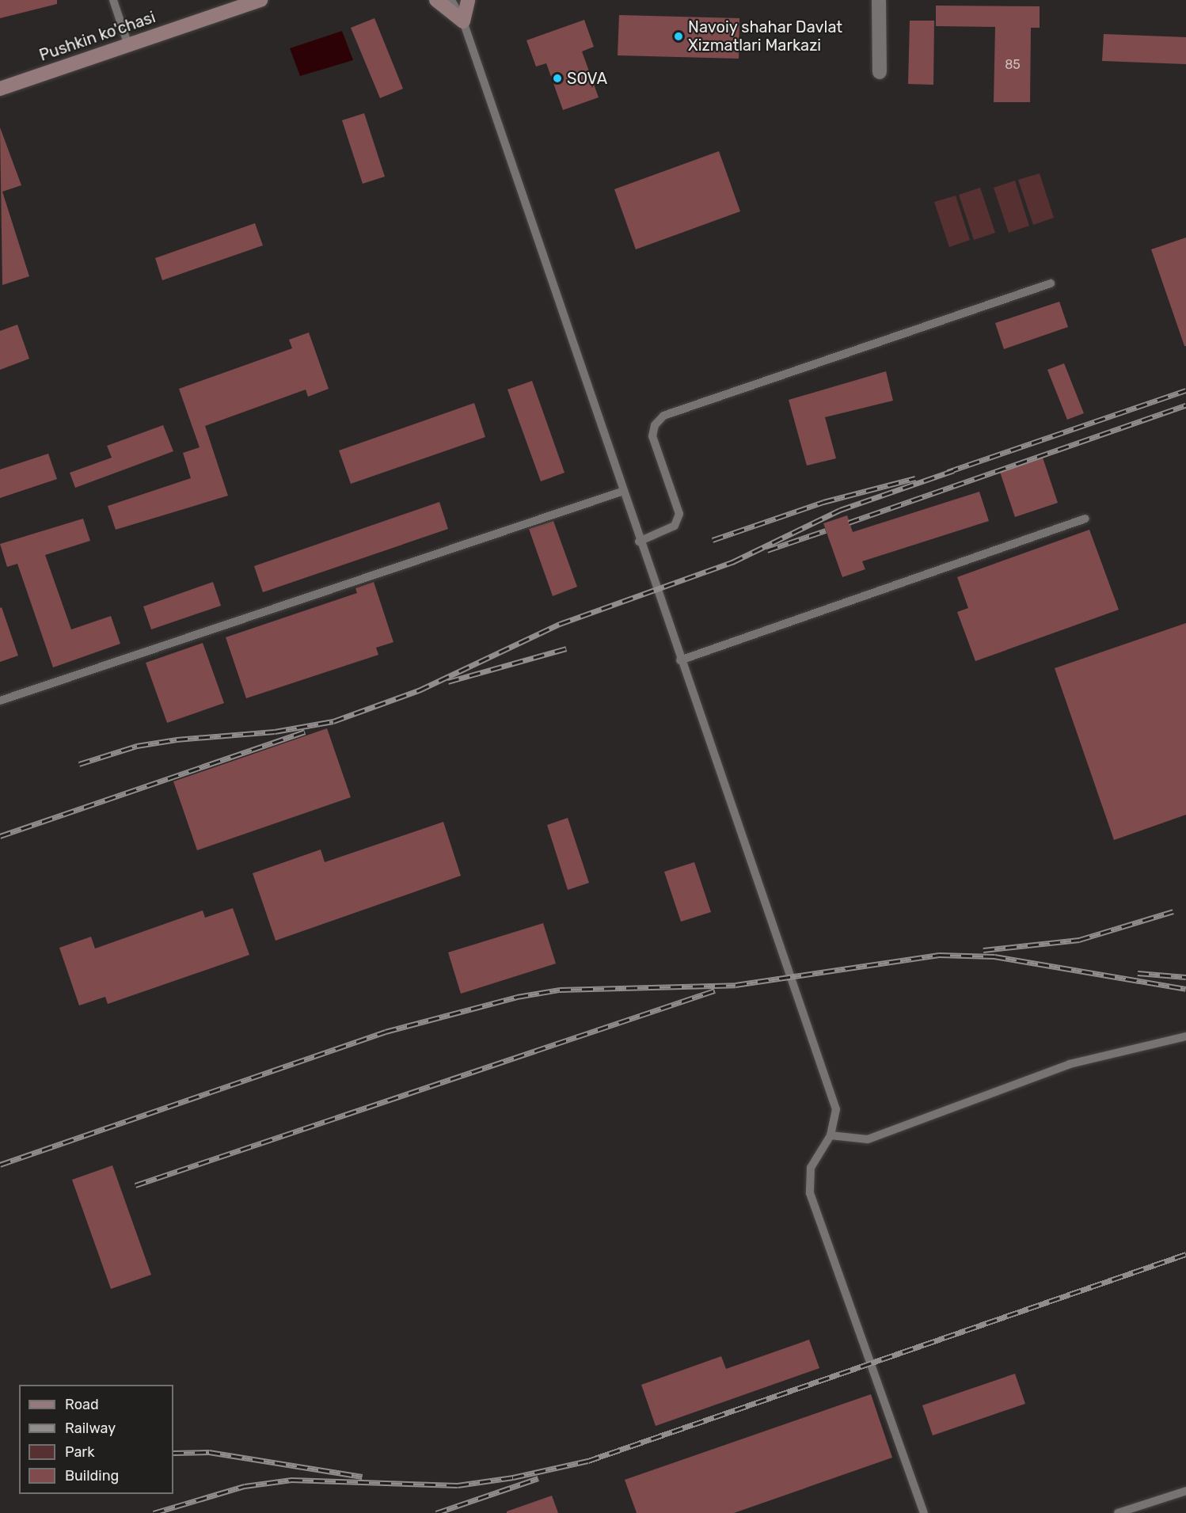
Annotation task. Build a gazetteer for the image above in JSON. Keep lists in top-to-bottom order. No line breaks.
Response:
{"streets":{"main road":["Pushkin ko'chasi"]},"places":["Navoiy shahar Davlat Xizmatlari Markazi","SOVA"],"house_numbers":["85"],"legend":["Road","Railway","Park","Building"]}
